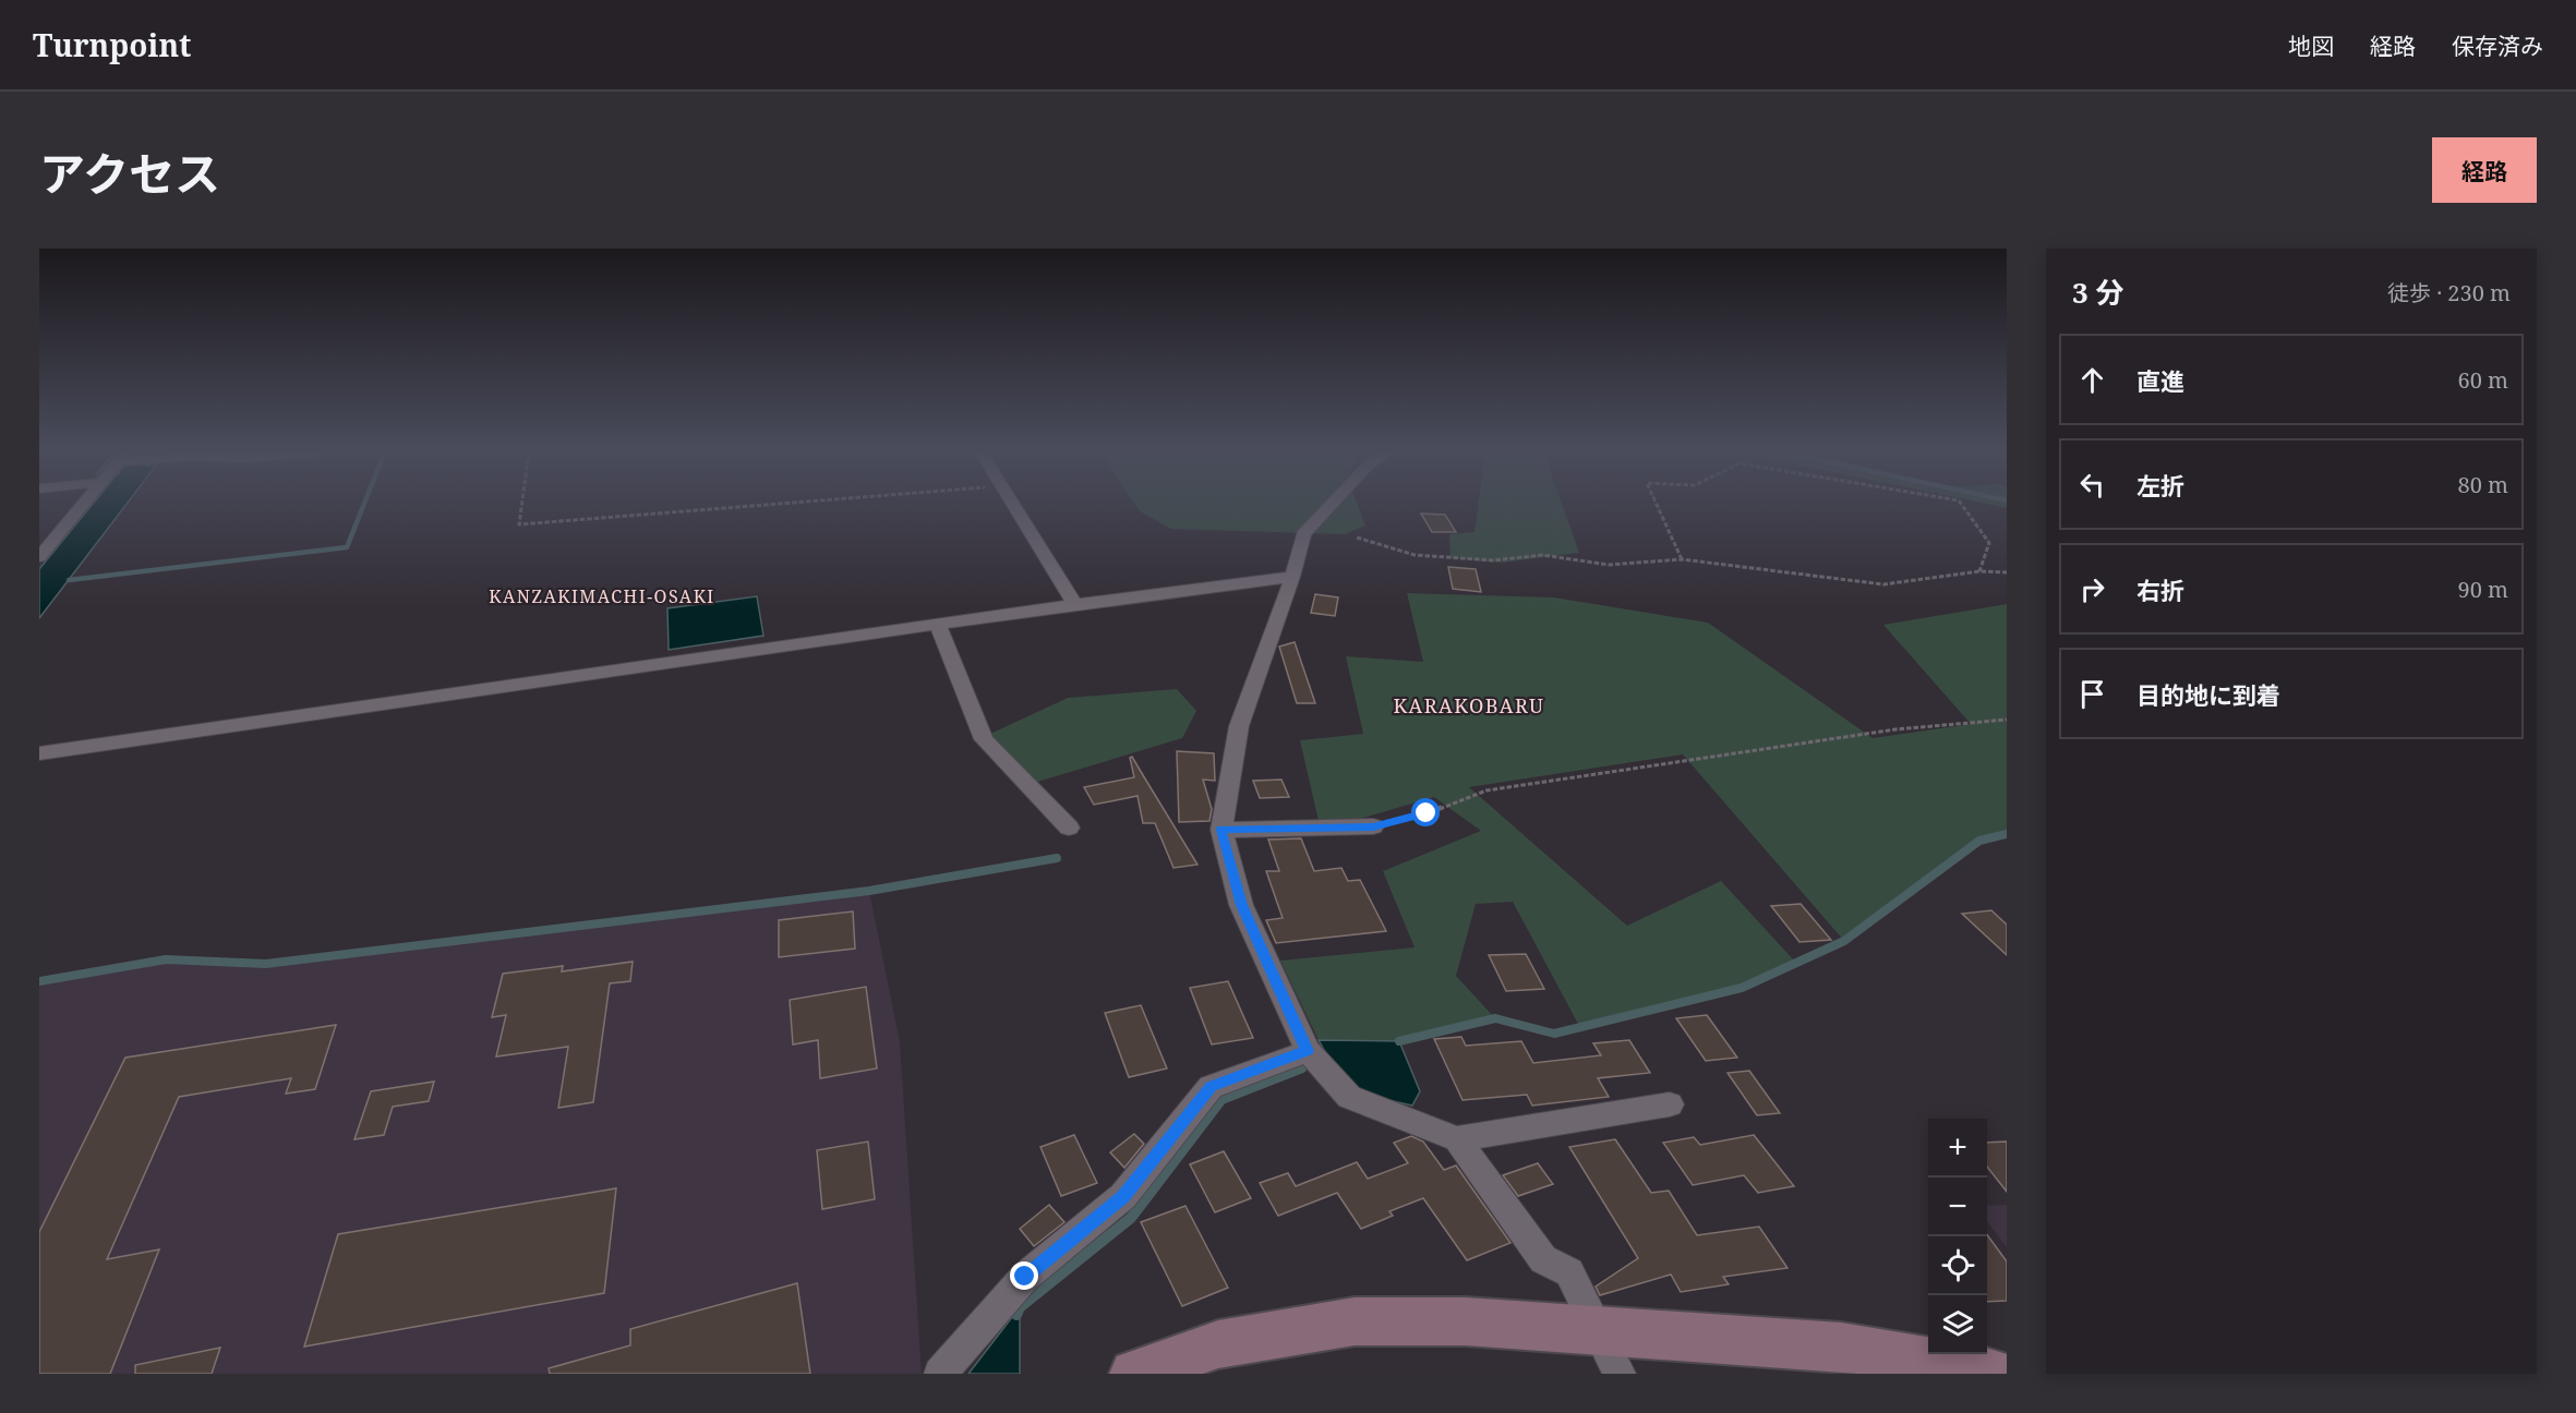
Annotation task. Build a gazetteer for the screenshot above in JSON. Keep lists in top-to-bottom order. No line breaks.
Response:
{"districts":["KANZAKIMACHI-OSAKI","KARAKOBARU"],"page":{"header":"Turnpoint","nav":["地図","経路","保存済み"],"title":"アクセス","buttons":"経路","heading":["3 分","徒歩 · 230 m"],"list":[["直進","60 m"],["左折","80 m"],["右折","90 m"],"目的地に到着"],"map_buttons":["+","−"]}}
